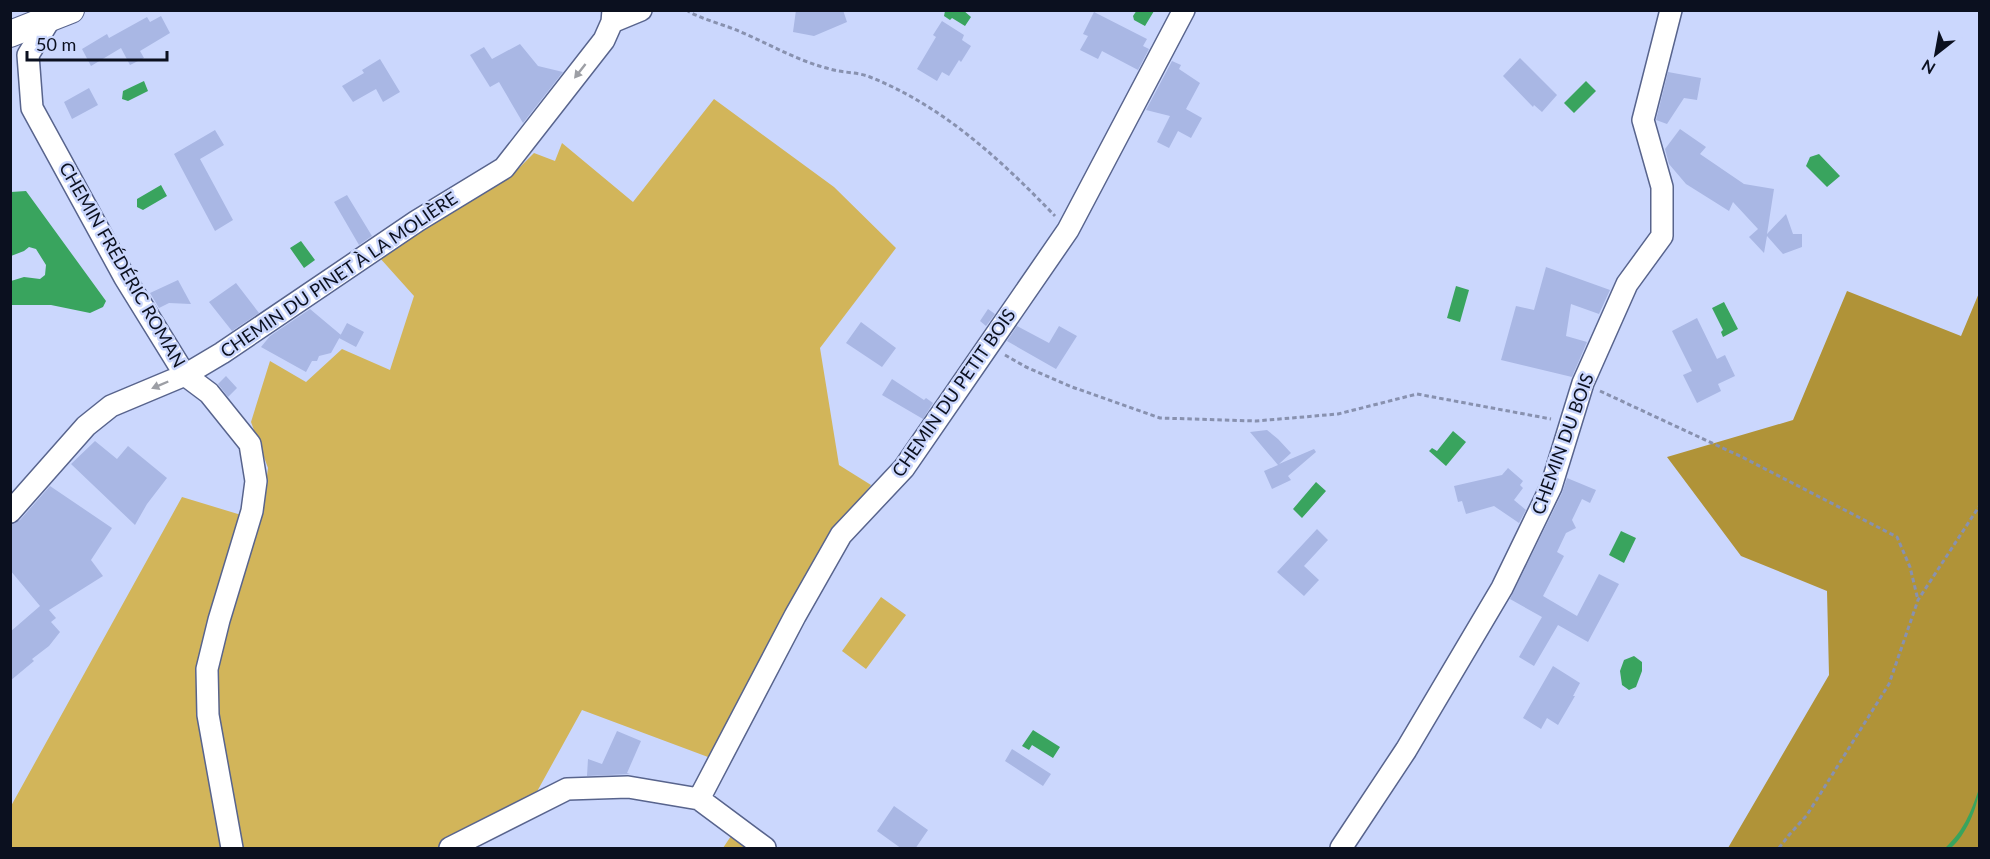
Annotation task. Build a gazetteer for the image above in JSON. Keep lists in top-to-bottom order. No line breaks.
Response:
{"streets":{"street":["CHEMIN FRÉDÉRIC ROMAN","CHEMIN DU PINET À LA MOLIÈRE","CHEMIN DU PETIT BOIS","CHEMIN DU BOIS"]},"crossings":[["CHEMIN FRÉDÉRIC ROMAN","CHEMIN DU PINET À LA MOLIÈRE"]],"one_way":["CHEMIN DU PINET À LA MOLIÈRE"],"scale_bar":"50 m","north":"bottom left"}
